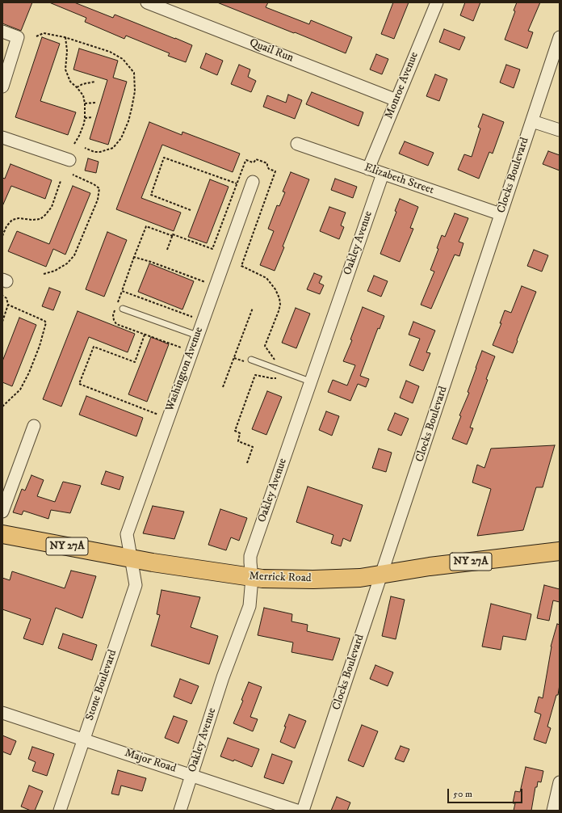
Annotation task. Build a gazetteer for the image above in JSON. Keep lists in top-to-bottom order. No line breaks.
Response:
{"streets":{"main road":["NY 27A","Merrick Road"],"street":["Quail Run","Monroe Avenue","Clocks Boulevard","Elizabeth Street","Oakley Avenue","Washington Avenue","Stone Boulevard","Major Road"]},"crossings":[["Quail Run","Monroe Avenue"],["Monroe Avenue","Elizabeth Street"],["Clocks Boulevard","Elizabeth Street"],["Clocks Boulevard","Merrick Road"],["Elizabeth Street","Oakley Avenue"],["Oakley Avenue","Merrick Road"],["Oakley Avenue","Major Road"],["Washington Avenue","Merrick Road"],["Washington Avenue","Stone Boulevard"],["Merrick Road","Stone Boulevard"],["Stone Boulevard","Major Road"]],"scale_bar":"50 m"}
